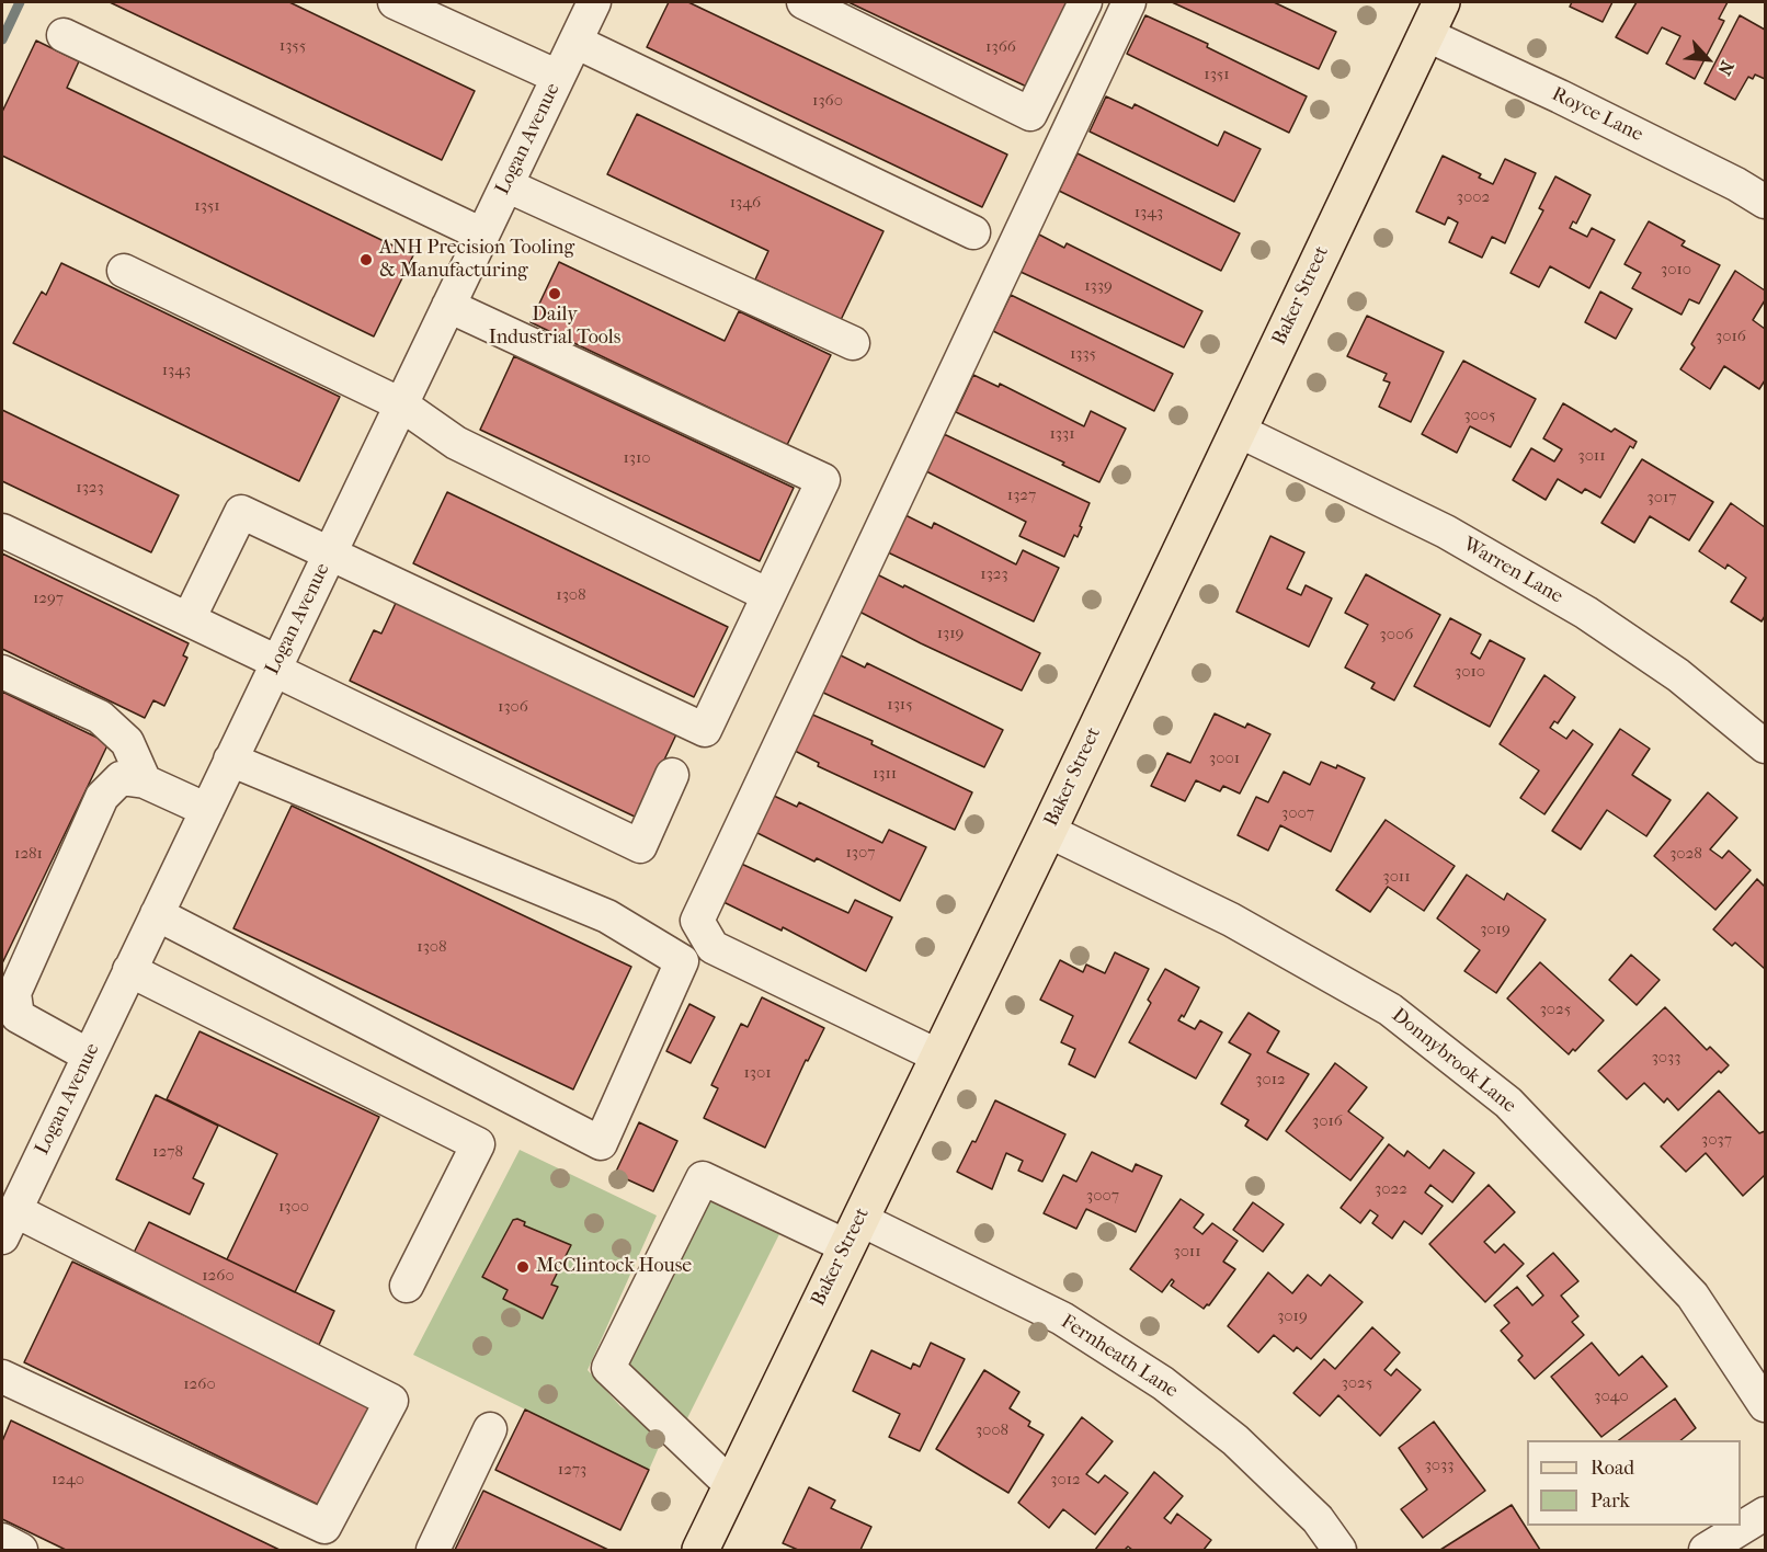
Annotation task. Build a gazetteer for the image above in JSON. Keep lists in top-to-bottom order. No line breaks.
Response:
{"streets":{"main road":["Baker Street"],"street":["Royce Lane","Logan Avenue","Warren Lane","Donnybrook Lane","Fernheath Lane"]},"crossings":[["Royce Lane","Baker Street"],["Baker Street","Warren Lane"],["Baker Street","Donnybrook Lane"],["Baker Street","Fernheath Lane"]],"places":["ANH Precision Tooling & Manufacturing","Daily Industrial Tools","McClintock House"],"house_numbers":["1355","1366","1351","1360","3002","1346","1351","1343","3010","1339","3016","1335","1343","3005","1331","3011","1310","1323","1327","3017","1323","1308","1297","1319","3006","3010","1315","1306","3001","1311","3007","1307","1281","3028","3011","3019","1308","3025","3033","1301","3012","3016","3037","1278","3022","3007","1300","3011","1260","3019","3025","1260","3040","3008","3033","1273","1240","3012"],"legend":["Road","Park"],"north":"bottom right"}
